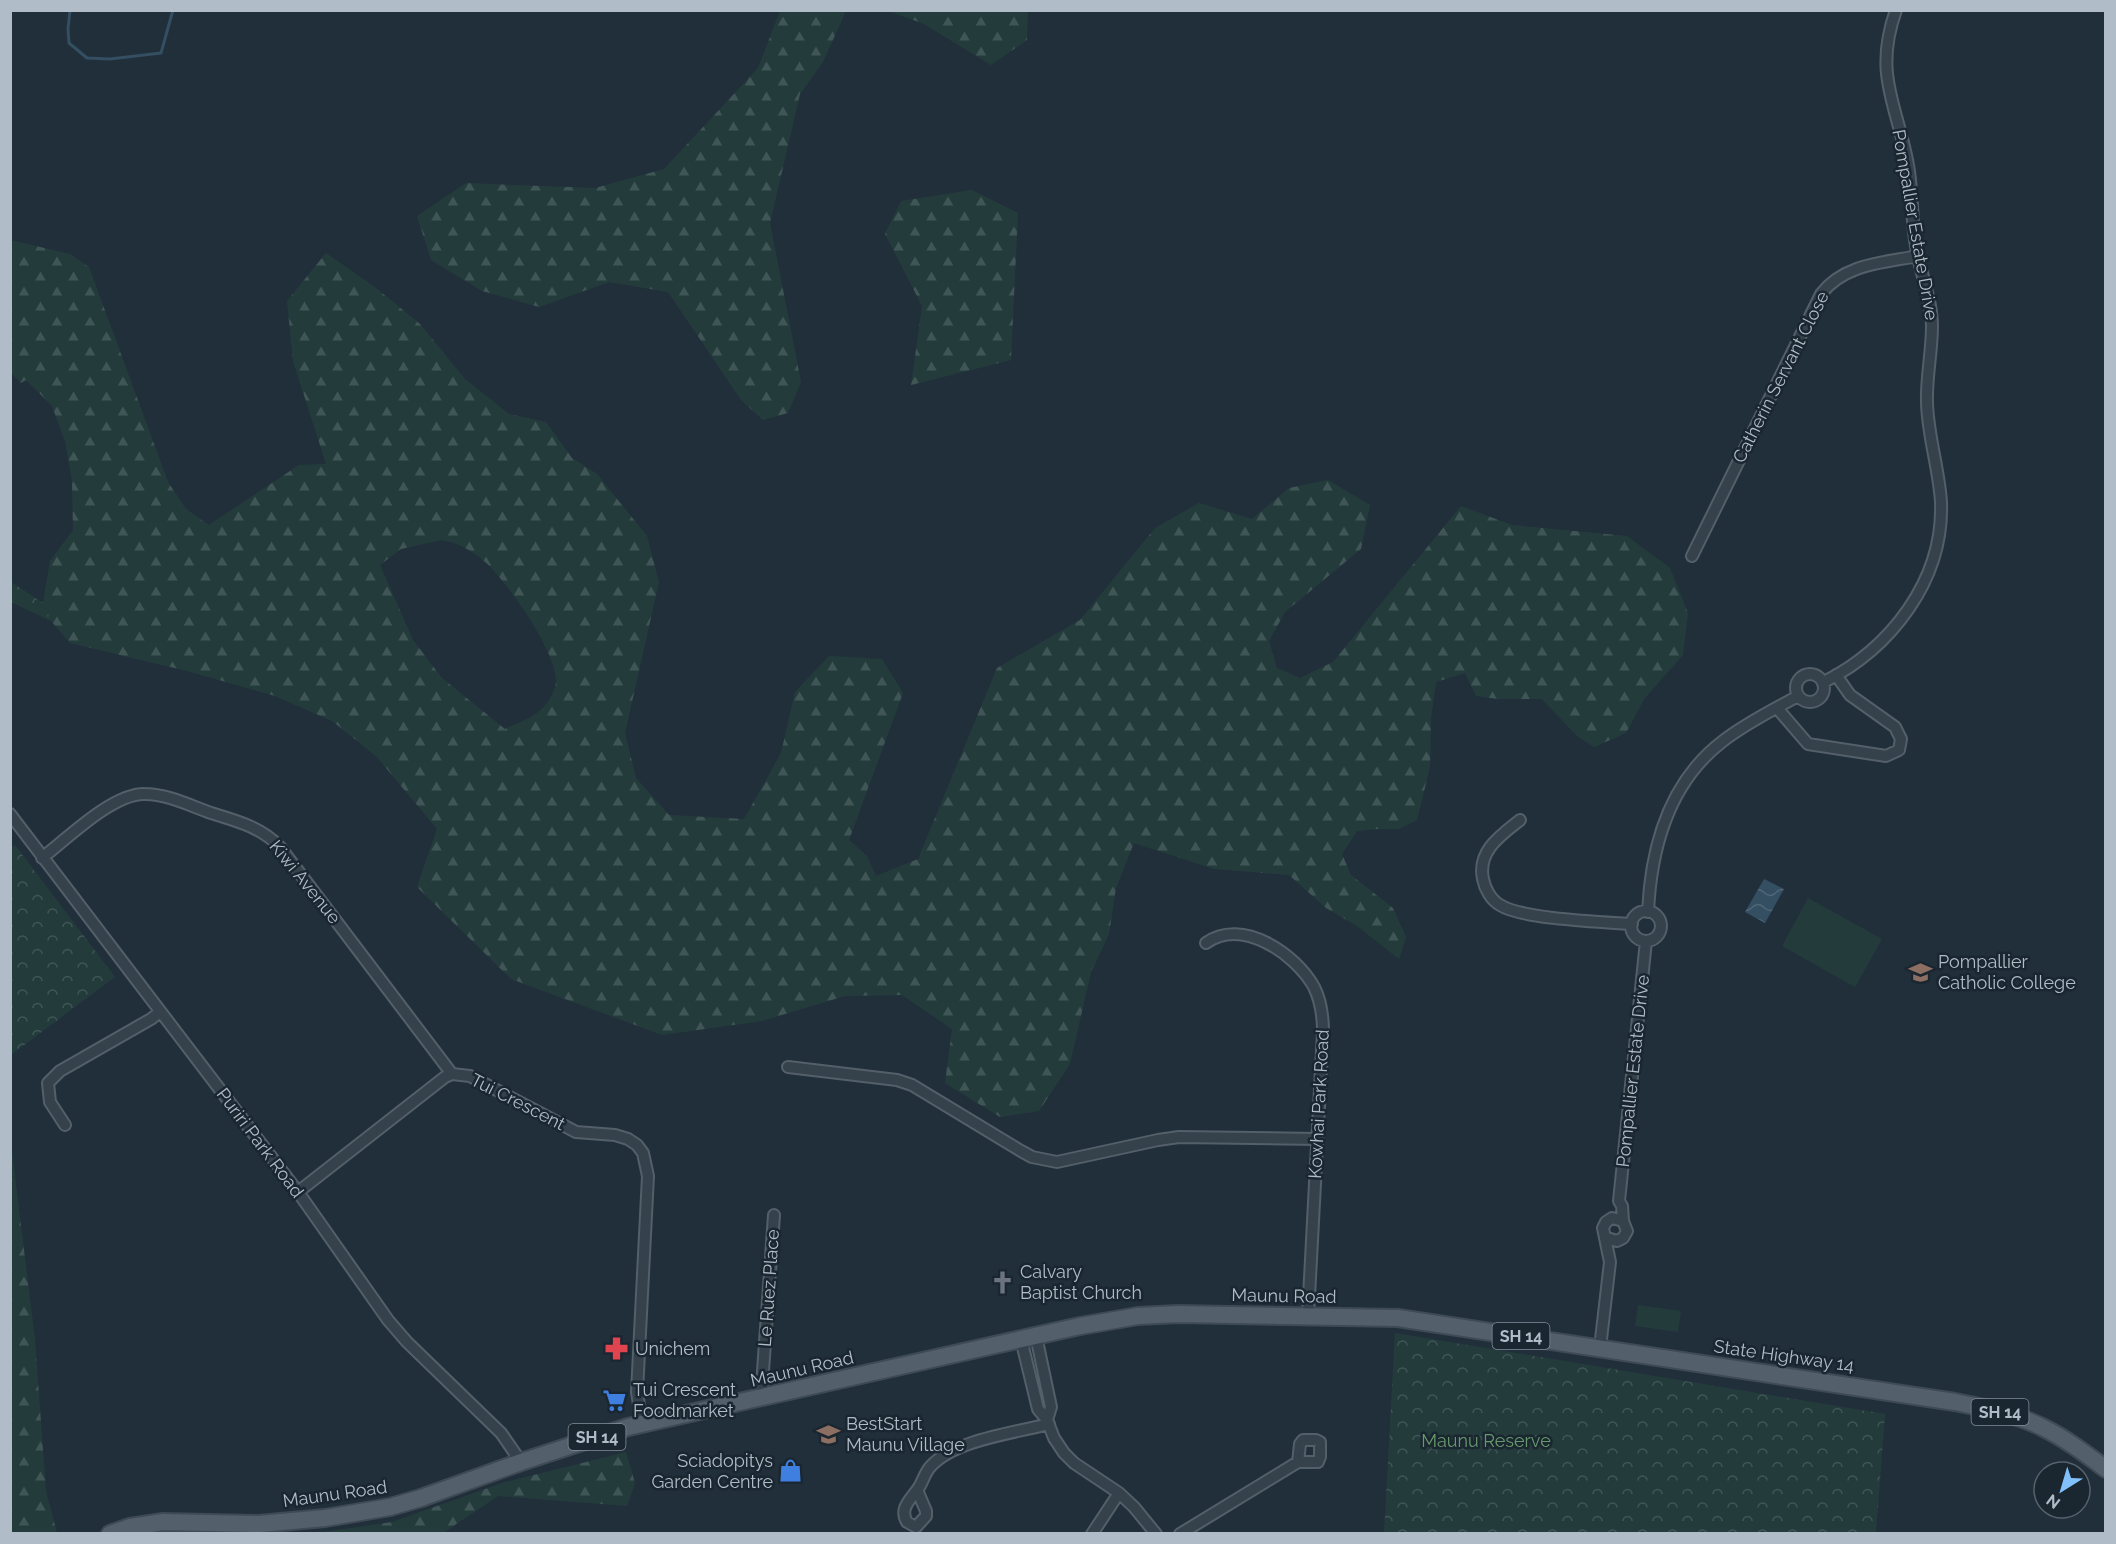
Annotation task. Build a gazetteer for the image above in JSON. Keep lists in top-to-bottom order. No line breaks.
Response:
{"streets":{"main road":["Maunu Road","SH 14","State Highway 14"],"street":["Pompallier Estate Drive","Catherin Servant Close","Kiwi Avenue","Tui Crescent","Kowhai Park Road","Puriri Park Road","Le Ruez Place"]},"crossings":[["Pompallier Estate Drive","Catherin Servant Close"],["Kiwi Avenue","Tui Crescent"],["Kiwi Avenue","Puriri Park Road"],["Tui Crescent","Puriri Park Road"],["Tui Crescent","Maunu Road"],["Kowhai Park Road","Maunu Road"],["Puriri Park Road","Maunu Road"],["Le Ruez Place","Maunu Road"],["Maunu Road","State Highway 14"]],"parks":["Maunu Reserve"],"places":{"school or university":["Pompallier Catholic College","BestStart Maunu Village"],"church":["Calvary Baptist Church"],"pharmacy":["Unichem"],"supermarket":["Tui Crescent Foodmarket"],"shop":["Sciadopitys Garden Centre"]},"north":"bottom left"}
